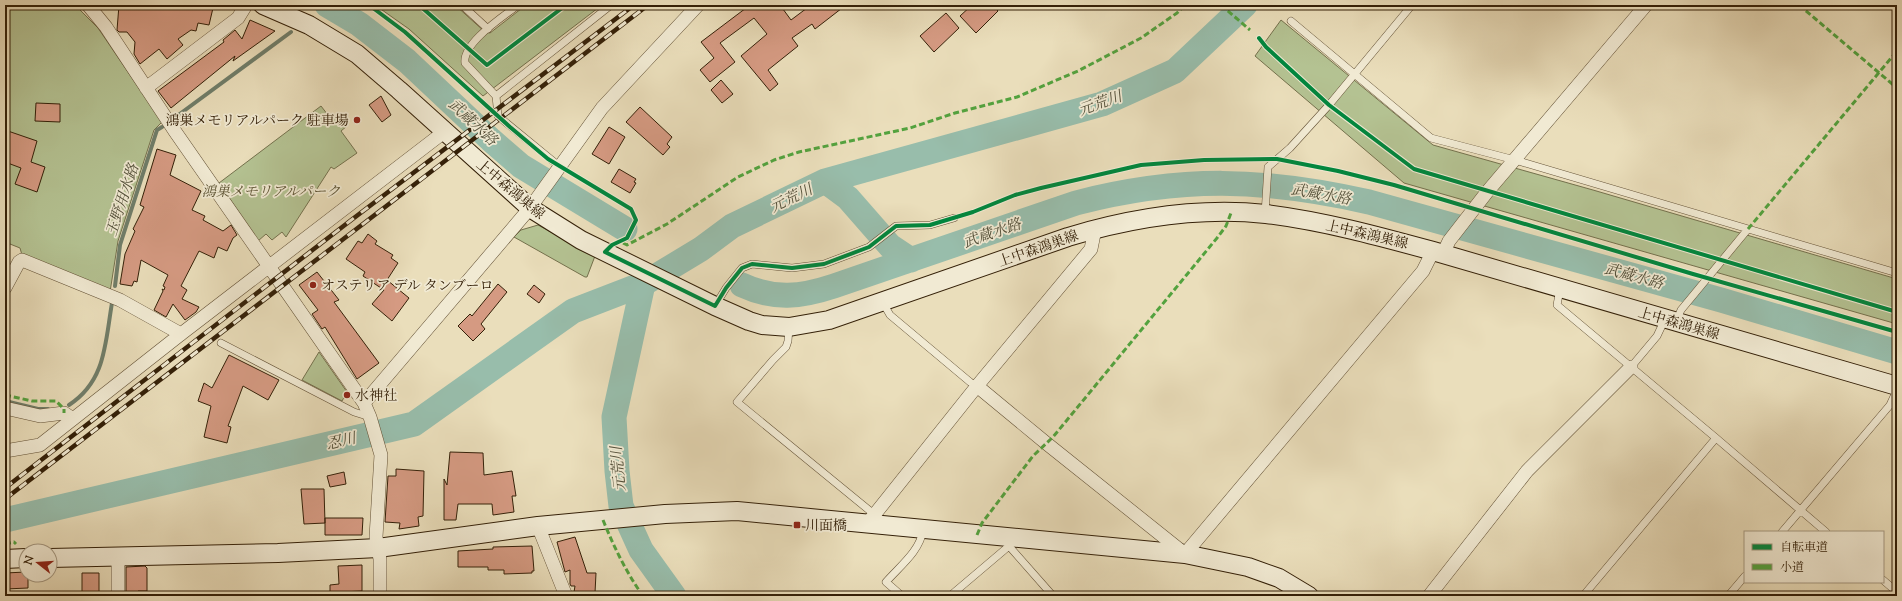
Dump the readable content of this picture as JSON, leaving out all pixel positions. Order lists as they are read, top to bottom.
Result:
{
  "streets": {
    "main road": ["上中森鴻巣線"]
  },
  "water": [
    "元荒川",
    "武蔵水路",
    "玉野用水路",
    "忍川"
  ],
  "parks": ["鴻巣メモリアルパーク"],
  "places": {
    "other": ["鴻巣メモリアルパーク 駐車場", "オステリア デル タンブーロ", "水神社"],
    "transit": ["川面橋"]
  },
  "legend": ["自転車道", "小道"],
  "north": "left"
}
